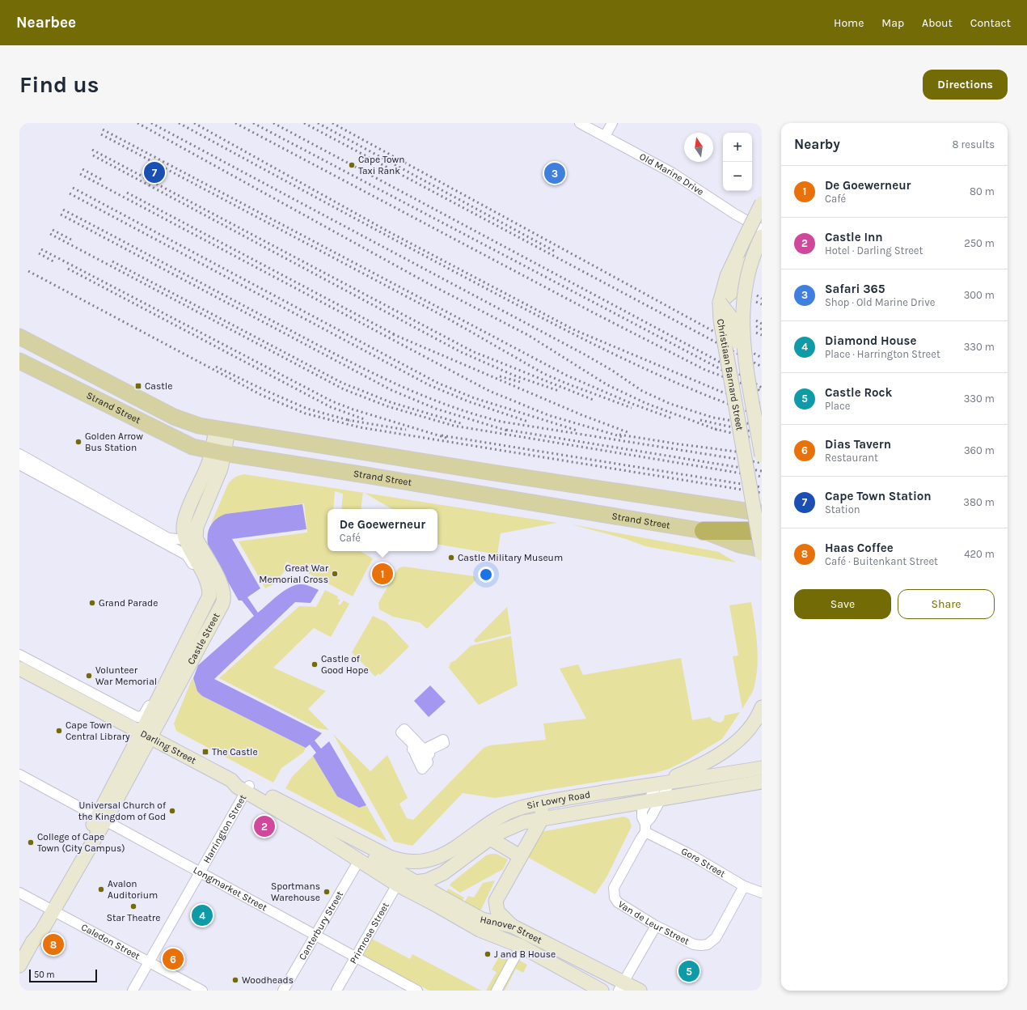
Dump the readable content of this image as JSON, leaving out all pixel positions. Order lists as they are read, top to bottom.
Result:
{
  "streets": {
    "main road": [
      "Christiaan Barnard Street",
      "Strand Street",
      "Castle Street",
      "Darling Street",
      "Sir Lowry Road",
      "Hanover Street"
    ],
    "street": [
      "Old Marine Drive",
      "Harrington Street",
      "Gore Street",
      "Longmarket Street",
      "Van de Leur Street",
      "Canterbury Street",
      "Primrose Street",
      "Caledon Street"
    ]
  },
  "crossings": [
    ["Castle Street", "Darling Street"],
    ["Castle Street", "Longmarket Street"],
    ["Castle Street", "Caledon Street"],
    ["Darling Street", "Sir Lowry Road"],
    ["Darling Street", "Harrington Street"],
    ["Darling Street", "Canterbury Street"],
    ["Darling Street", "Hanover Street"],
    ["Darling Street", "Primrose Street"],
    ["Sir Lowry Road", "Van de Leur Street"],
    ["Sir Lowry Road", "Hanover Street"],
    ["Harrington Street", "Longmarket Street"],
    ["Harrington Street", "Caledon Street"],
    ["Gore Street", "Van de Leur Street"],
    ["Longmarket Street", "Canterbury Street"],
    ["Longmarket Street", "Primrose Street"],
    ["Hanover Street", "Primrose Street"]
  ],
  "places": {
    "other": [
      "Cape Town Taxi Rank",
      "Golden Arrow Bus Station",
      "Castle Military Museum",
      "Great War Memorial Cross",
      "Grand Parade",
      "Castle of Good Hope",
      "Volunteer War Memorial",
      "Cape Town Central Library",
      "Universal Church of the Kingdom of God",
      "College of Cape Town (City Campus)",
      "Avalon Auditorium",
      "Sportmans Warehouse",
      "Star Theatre",
      "J and B House",
      "Woodheads"
    ],
    "transit": ["Castle", "The Castle"]
  },
  "scale_bar": "50 m",
  "north": "top",
  "page": {
    "header": "Nearbee",
    "nav": [
      "Home",
      "Map",
      "About",
      "Contact"
    ],
    "buttons": [
      "Directions",
      ["Save", "Share"]
    ],
    "title": "Find us",
    "heading": ["Nearby", "8 results"],
    "map_buttons": ["+", "−"],
    "pins": [
      "7",
      "3",
      "1",
      "2",
      "4",
      "8",
      "6",
      "5"
    ],
    "list": [
      {
        "mark": "1",
        "name": "De Goewerneur",
        "note": "Café",
        "value": "80 m"
      },
      {
        "mark": "2",
        "name": "Castle Inn",
        "note": "Hotel · Darling Street",
        "value": "250 m"
      },
      {
        "mark": "3",
        "name": "Safari 365",
        "note": "Shop · Old Marine Drive",
        "value": "300 m"
      },
      {
        "mark": "4",
        "name": "Diamond House",
        "note": "Place · Harrington Street",
        "value": "330 m"
      },
      {
        "mark": "5",
        "name": "Castle Rock",
        "note": "Place",
        "value": "330 m"
      },
      {
        "mark": "6",
        "name": "Dias Tavern",
        "note": "Restaurant",
        "value": "360 m"
      },
      {
        "mark": "7",
        "name": "Cape Town Station",
        "note": "Station",
        "value": "380 m"
      },
      {
        "mark": "8",
        "name": "Haas Coffee",
        "note": "Café · Buitenkant Street",
        "value": "420 m"
      }
    ],
    "popup": ["De Goewerneur", "Café"],
    "scale": "50 m"
  }
}
